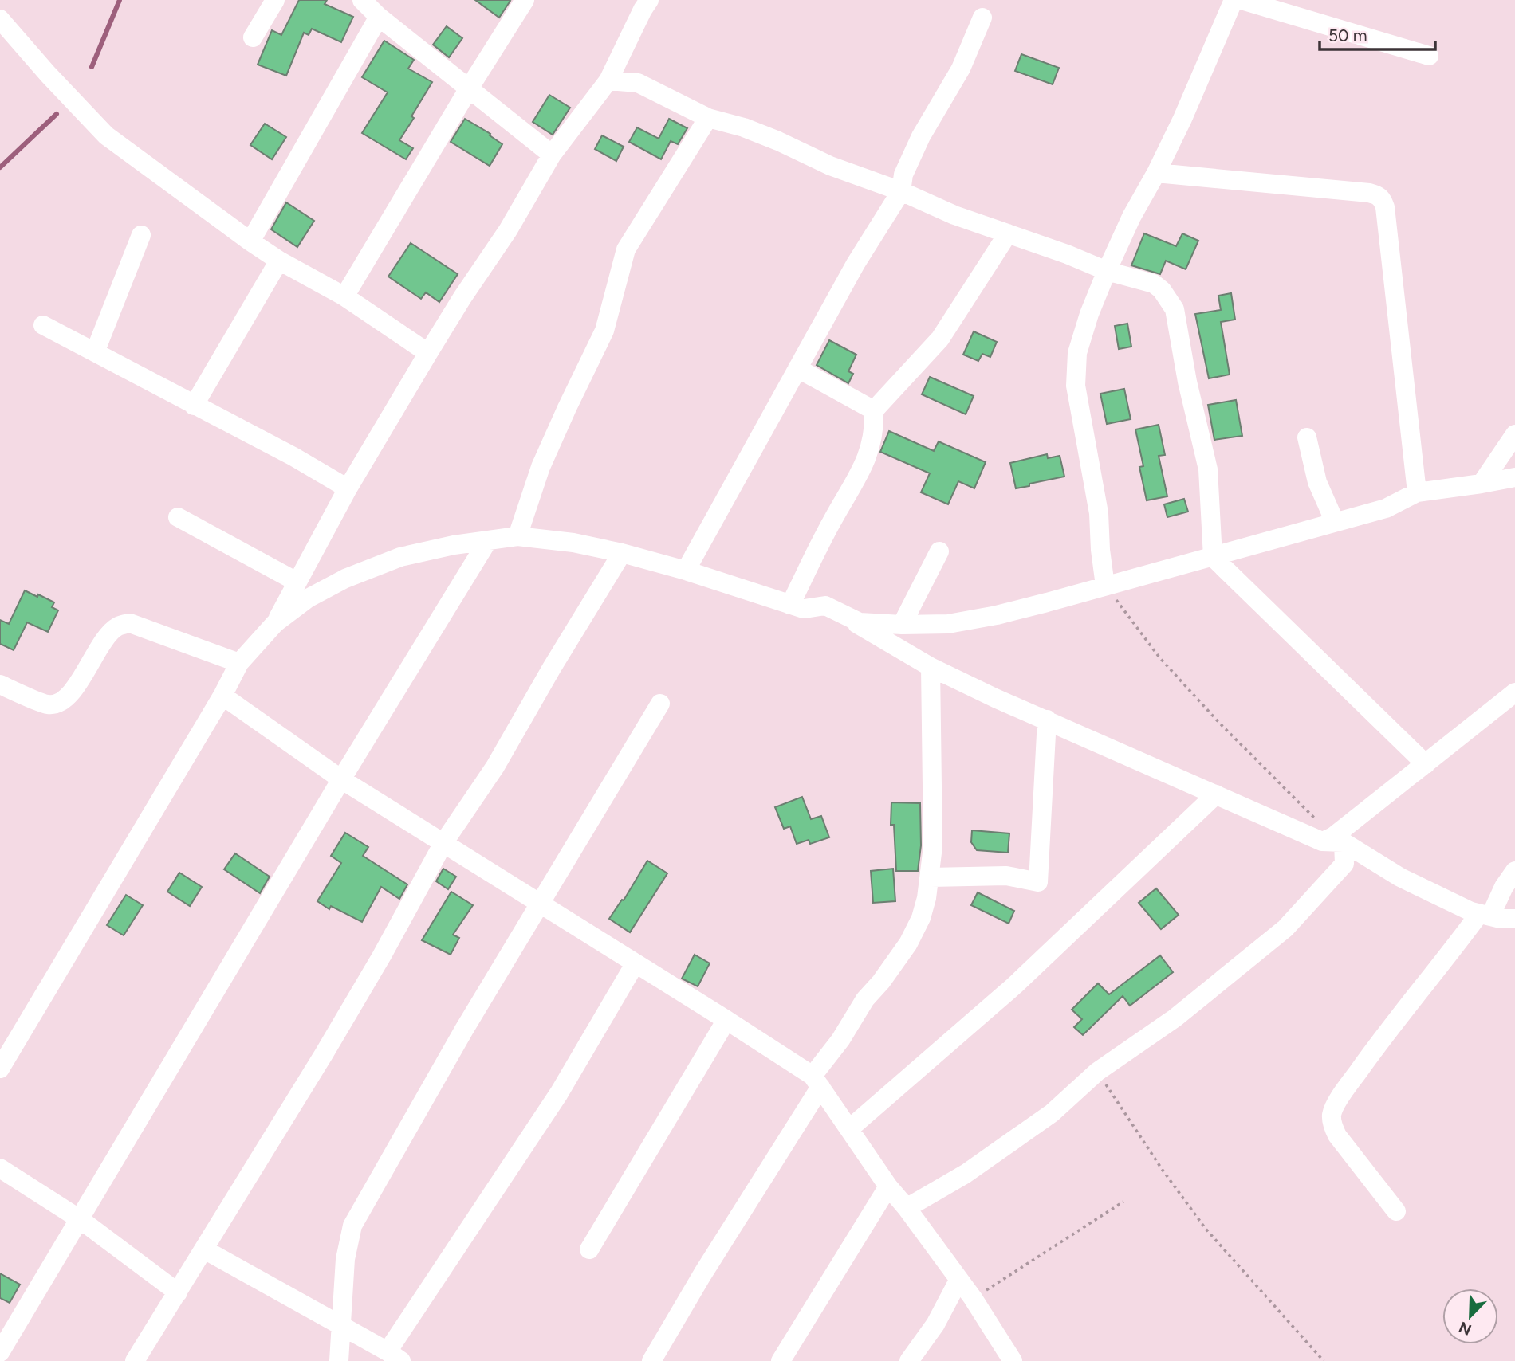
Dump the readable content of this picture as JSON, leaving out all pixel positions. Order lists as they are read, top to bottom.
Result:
{
  "scale_bar": "50 m",
  "north": "bottom left"
}
